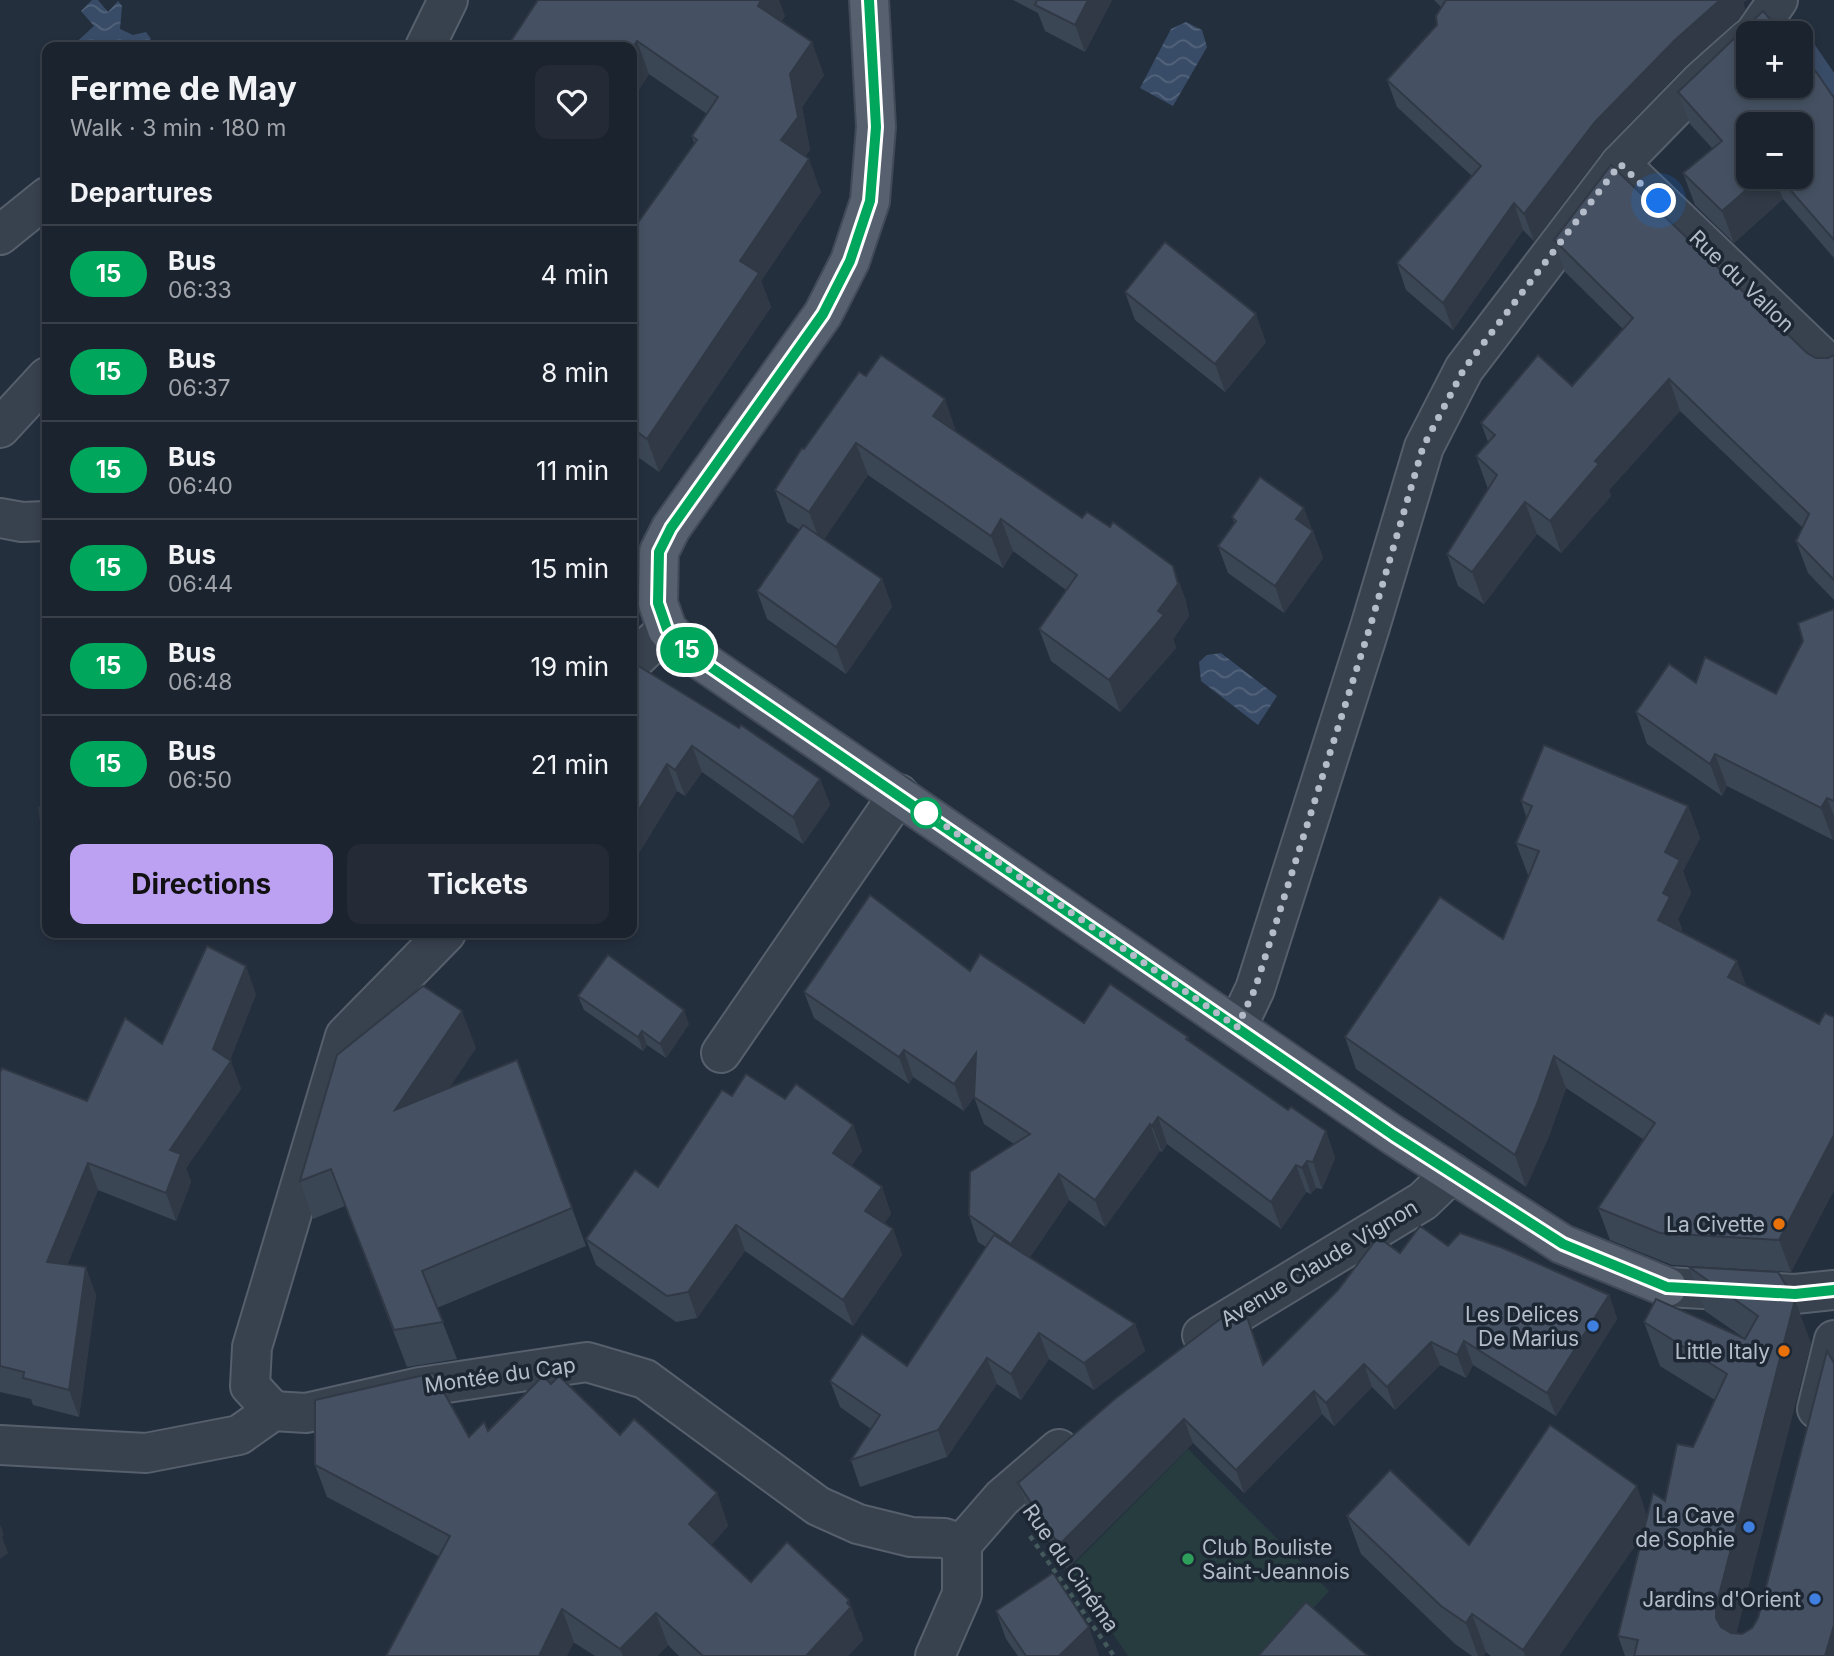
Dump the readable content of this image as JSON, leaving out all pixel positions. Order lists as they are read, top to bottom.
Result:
{
  "streets": {
    "street": ["Rue du Vallon", "Avenue Claude Vignon", "Montée du Cap"],
    "path": ["Rue du Cinéma"]
  },
  "places": [
    "La Civette",
    "Les Delices De Marius",
    "Little Italy",
    "La Cave de Sophie",
    "Club Bouliste Saint-Jeannois",
    "Jardins d'Orient"
  ],
  "lines": ["bus line 15"],
  "page": {
    "on_map": "15",
    "map_buttons": ["+", "−"],
    "heading": [
      ["Ferme de May", "Walk · 3 min · 180 m"],
      "Departures"
    ],
    "list": [
      {
        "mark": "15",
        "name": "Bus",
        "note": "06:33",
        "value": "4 min"
      },
      {
        "mark": "15",
        "name": "Bus",
        "note": "06:37",
        "value": "8 min"
      },
      {
        "mark": "15",
        "name": "Bus",
        "note": "06:40",
        "value": "11 min"
      },
      {
        "mark": "15",
        "name": "Bus",
        "note": "06:44",
        "value": "15 min"
      },
      {
        "mark": "15",
        "name": "Bus",
        "note": "06:48",
        "value": "19 min"
      },
      {
        "mark": "15",
        "name": "Bus",
        "note": "06:50",
        "value": "21 min"
      }
    ],
    "buttons": ["Directions", "Tickets"]
  }
}
